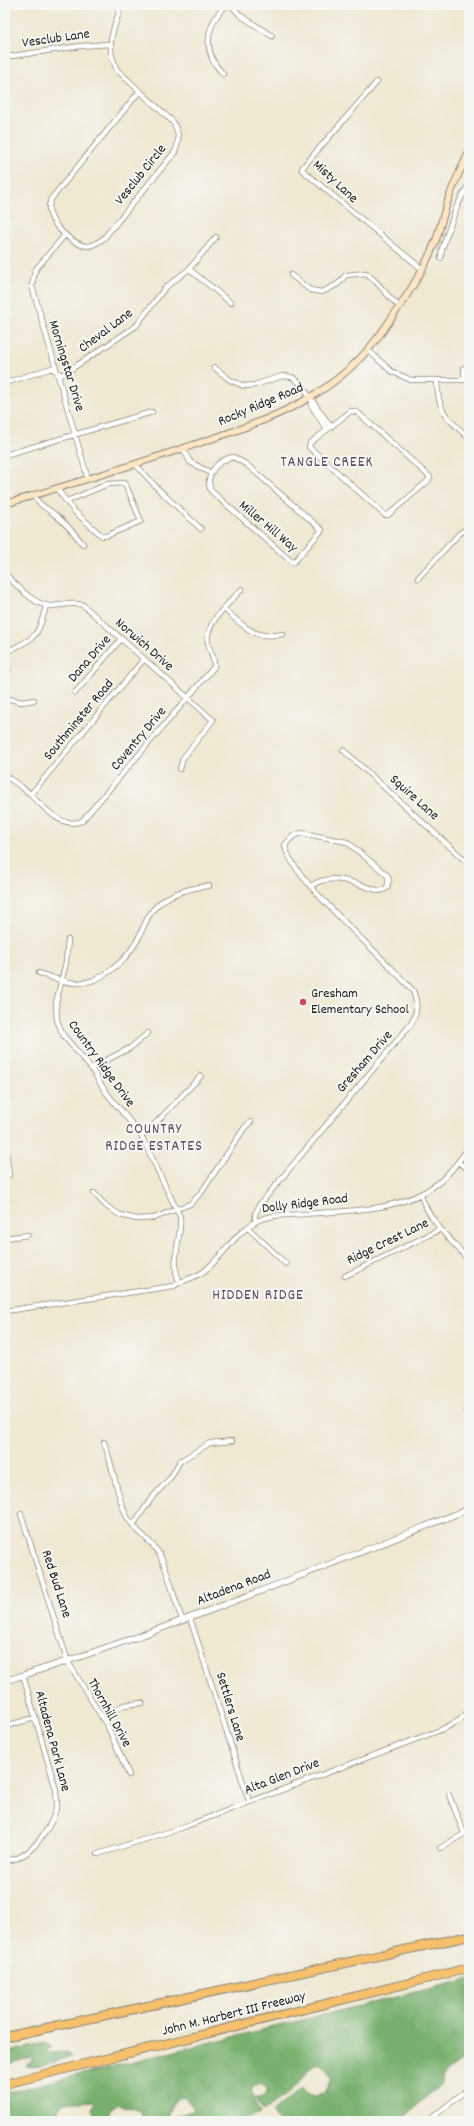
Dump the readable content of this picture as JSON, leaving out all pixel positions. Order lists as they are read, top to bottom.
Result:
{
  "streets": {
    "highway": ["John M. Harbert III Freeway"],
    "main road": ["Rocky Ridge Road"],
    "street": [
      "Vesclub Lane",
      "Vesclub Circle",
      "Misty Lane",
      "Cheval Lane",
      "Morningstar Drive",
      "Miller Hill Way",
      "Norwich Drive",
      "Dana Drive",
      "Southminster Road",
      "Coventry Drive",
      "Squire Lane",
      "Gresham Drive",
      "Country Ridge Drive",
      "Dolly Ridge Road",
      "Ridge Crest Lane",
      "Red Bud Lane",
      "Altadena Road",
      "Settlers Lane",
      "Thornhill Drive",
      "Altadena Park Lane",
      "Alta Glen Drive"
    ]
  },
  "crossings": [
    ["Vesclub Lane", "Vesclub Circle"],
    ["Vesclub Circle", "Morningstar Drive"],
    ["Misty Lane", "Rocky Ridge Road"],
    ["Cheval Lane", "Morningstar Drive"],
    ["Morningstar Drive", "Rocky Ridge Road"],
    ["Norwich Drive", "Dana Drive"],
    ["Norwich Drive", "Southminster Road"],
    ["Norwich Drive", "Coventry Drive"],
    ["Southminster Road", "Coventry Drive"],
    ["Gresham Drive", "Dolly Ridge Road"],
    ["Country Ridge Drive", "Dolly Ridge Road"],
    ["Red Bud Lane", "Altadena Road"],
    ["Red Bud Lane", "Thornhill Drive"],
    ["Altadena Road", "Settlers Lane"],
    ["Altadena Road", "Thornhill Drive"],
    ["Altadena Road", "Altadena Park Lane"],
    ["Settlers Lane", "Alta Glen Drive"]
  ],
  "districts": ["TANGLE CREEK", "COUNTRY RIDGE ESTATES", "HIDDEN RIDGE"],
  "places": ["Gresham Elementary School"]
}
